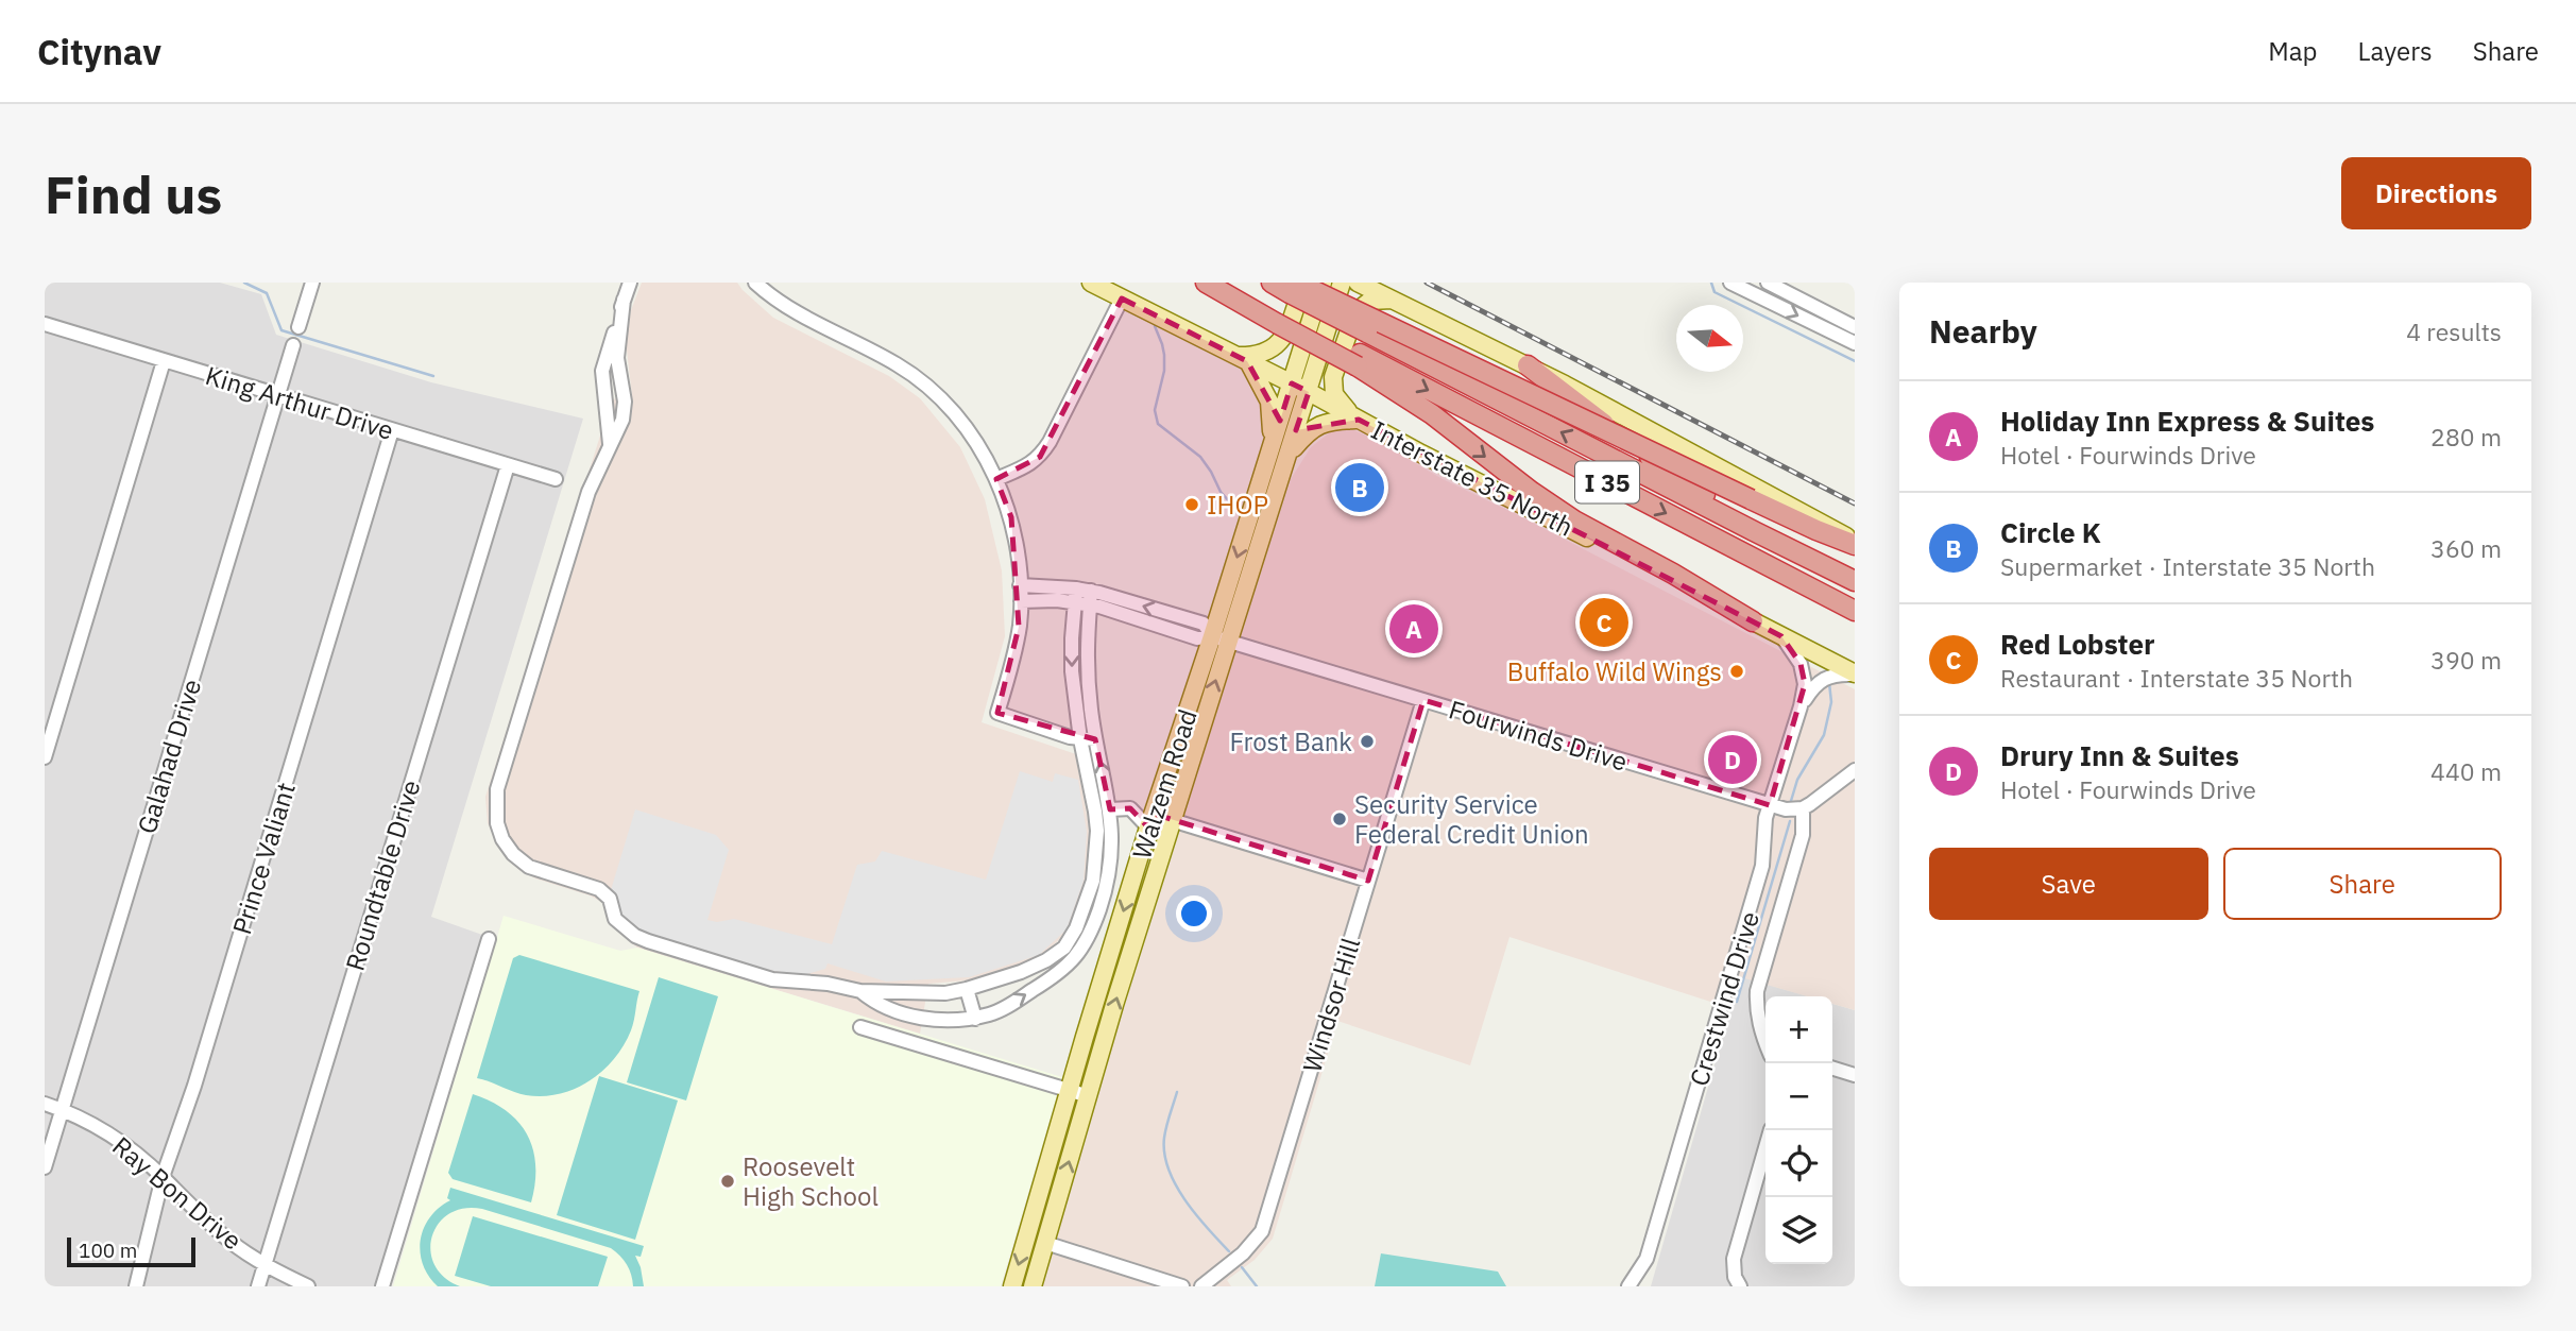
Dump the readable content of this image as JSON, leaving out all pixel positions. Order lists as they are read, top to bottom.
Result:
{
  "streets": {
    "highway": ["I 35"],
    "main road": ["Interstate 35 North", "Walzem Road"],
    "street": [
      "King Arthur Drive",
      "Fourwinds Drive",
      "Galahad Drive",
      "Prince Valiant",
      "Roundtable Drive",
      "Crestwind Drive",
      "Windsor Hill",
      "Ray Bon Drive"
    ]
  },
  "crossings": [
    ["King Arthur Drive", "Galahad Drive"],
    ["King Arthur Drive", "Prince Valiant"],
    ["King Arthur Drive", "Roundtable Drive"],
    ["Interstate 35 North", "Walzem Road"],
    ["Interstate 35 North", "Crestwind Drive"],
    ["Fourwinds Drive", "Walzem Road"],
    ["Fourwinds Drive", "Crestwind Drive"],
    ["Fourwinds Drive", "Windsor Hill"],
    ["Galahad Drive", "Ray Bon Drive"],
    ["Prince Valiant", "Ray Bon Drive"],
    ["Roundtable Drive", "Ray Bon Drive"]
  ],
  "places": [
    "IHOP",
    "Buffalo Wild Wings",
    "Frost Bank",
    "Security Service Federal Credit Union",
    "Roosevelt High School"
  ],
  "scale_bar": "100 m",
  "north": "right",
  "page": {
    "header": "Citynav",
    "nav": ["Map", "Layers", "Share"],
    "buttons": [
      "Directions",
      ["Save", "Share"]
    ],
    "title": "Find us",
    "heading": ["Nearby", "4 results"],
    "list": [
      {
        "mark": "A",
        "name": "Holiday Inn Express & Suites",
        "note": "Hotel · Fourwinds Drive",
        "value": "280 m"
      },
      {
        "mark": "B",
        "name": "Circle K",
        "note": "Supermarket · Interstate 35 North",
        "value": "360 m"
      },
      {
        "mark": "C",
        "name": "Red Lobster",
        "note": "Restaurant · Interstate 35 North",
        "value": "390 m"
      },
      {
        "mark": "D",
        "name": "Drury Inn & Suites",
        "note": "Hotel · Fourwinds Drive",
        "value": "440 m"
      }
    ],
    "pins": [
      "B",
      "C",
      "A",
      "D"
    ],
    "map_buttons": ["+", "−"],
    "scale": "100 m"
  }
}
